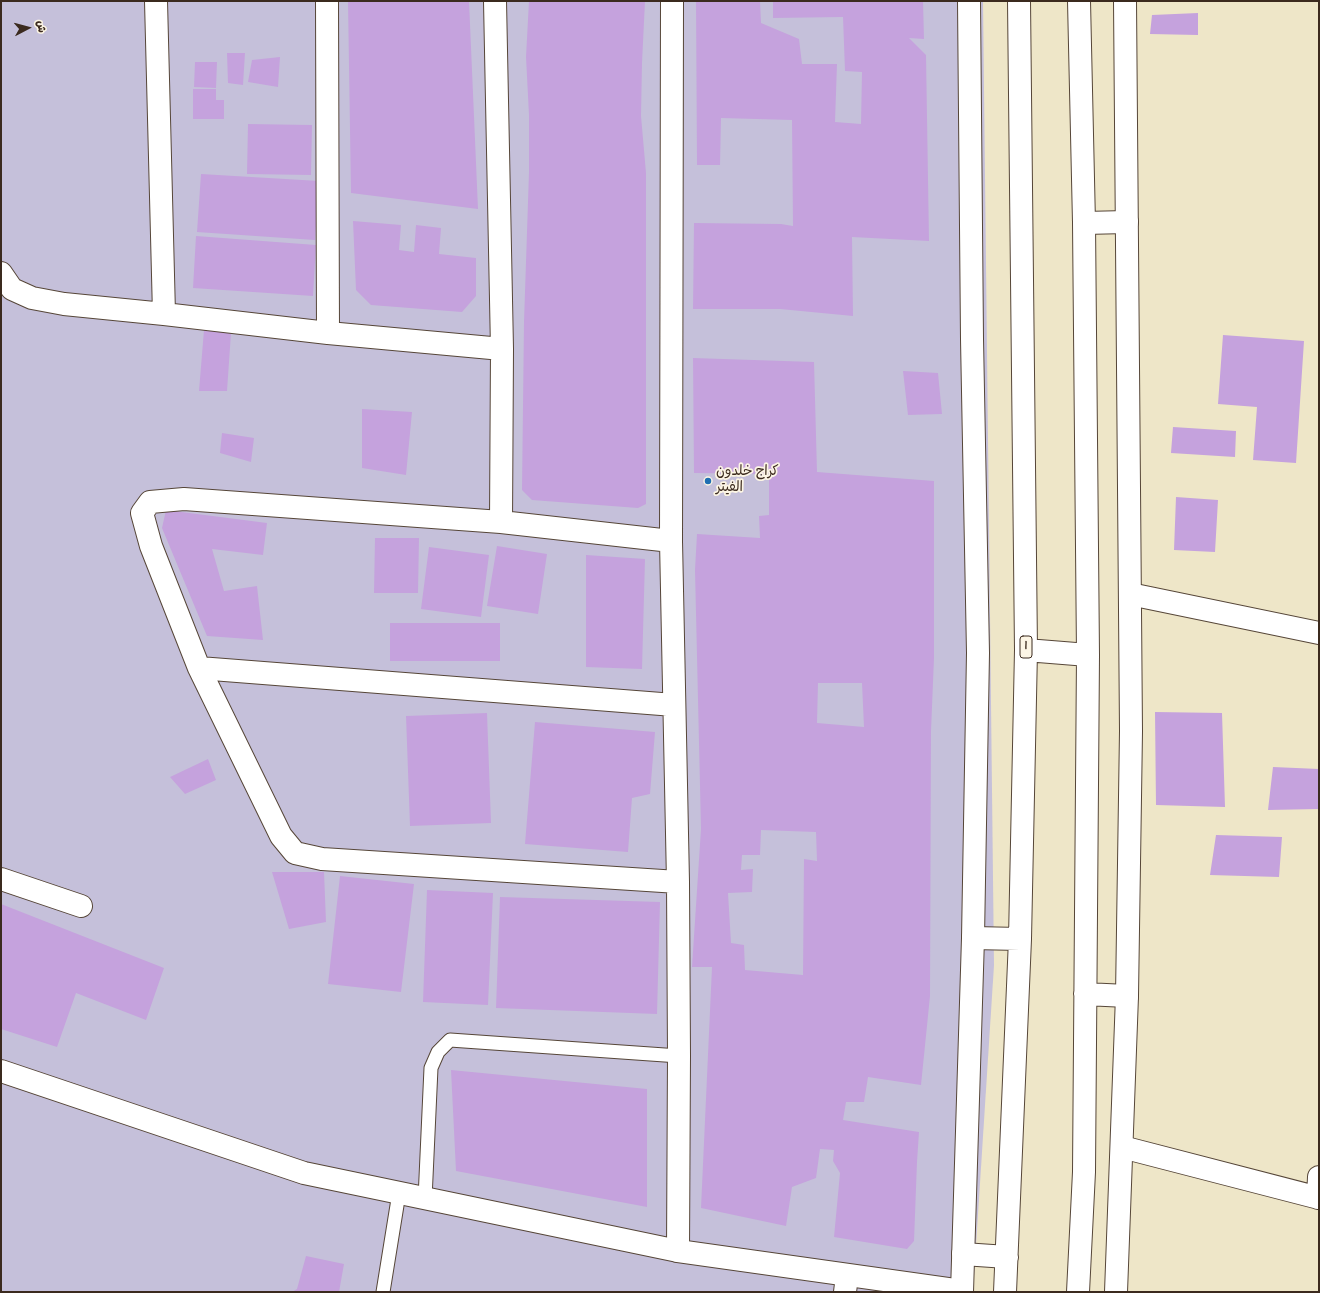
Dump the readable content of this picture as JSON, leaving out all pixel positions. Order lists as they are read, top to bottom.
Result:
{
  "streets": {
    "main road": ["1"]
  },
  "places": ["كراج خلدون الفيتر"],
  "north": "right"
}
